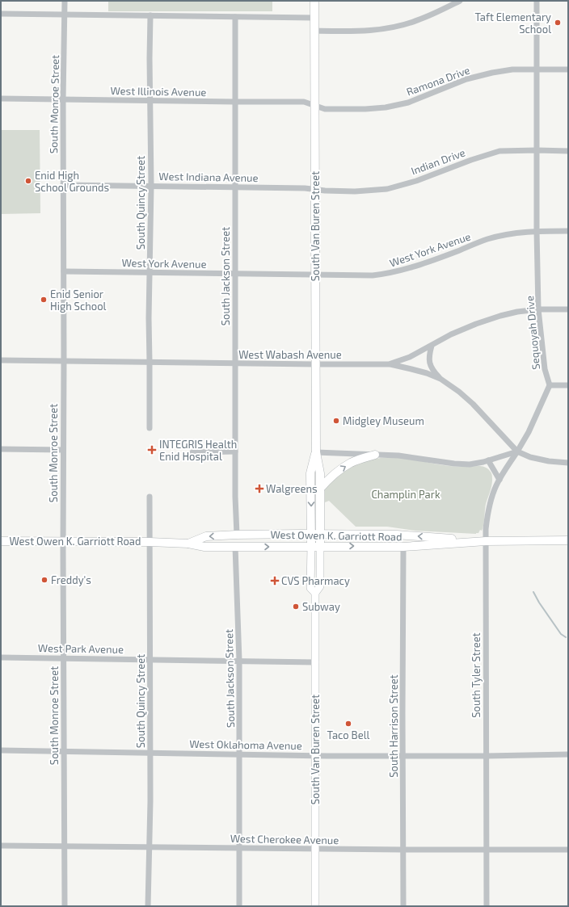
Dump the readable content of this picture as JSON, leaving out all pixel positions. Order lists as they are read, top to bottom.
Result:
{
  "streets": {
    "highway": ["South Van Buren Street", "West Owen K. Garriott Road"],
    "street": [
      "Ramona Drive",
      "West Illinois Avenue",
      "South Monroe Street",
      "Indian Drive",
      "West Indiana Avenue",
      "South Quincy Street",
      "West York Avenue",
      "South Jackson Street",
      "Sequoyah Drive",
      "West Wabash Avenue",
      "West Park Avenue",
      "South Tyler Street",
      "South Harrison Street",
      "West Oklahoma Avenue",
      "West Cherokee Avenue"
    ]
  },
  "crossings": [
    ["Ramona Drive", "West Illinois Avenue"],
    ["Ramona Drive", "South Van Buren Street"],
    ["Ramona Drive", "Sequoyah Drive"],
    ["West Illinois Avenue", "South Monroe Street"],
    ["West Illinois Avenue", "South Quincy Street"],
    ["West Illinois Avenue", "South Van Buren Street"],
    ["West Illinois Avenue", "South Jackson Street"],
    ["South Monroe Street", "West Indiana Avenue"],
    ["South Monroe Street", "West York Avenue"],
    ["South Monroe Street", "West Wabash Avenue"],
    ["South Monroe Street", "West Owen K. Garriott Road"],
    ["South Monroe Street", "West Park Avenue"],
    ["South Monroe Street", "West Oklahoma Avenue"],
    ["South Monroe Street", "West Cherokee Avenue"],
    ["Indian Drive", "West Indiana Avenue"],
    ["Indian Drive", "South Van Buren Street"],
    ["Indian Drive", "Sequoyah Drive"],
    ["West Indiana Avenue", "South Quincy Street"],
    ["West Indiana Avenue", "South Van Buren Street"],
    ["West Indiana Avenue", "South Jackson Street"],
    ["South Quincy Street", "West York Avenue"],
    ["South Quincy Street", "West Wabash Avenue"],
    ["South Quincy Street", "West Owen K. Garriott Road"],
    ["South Quincy Street", "West Park Avenue"],
    ["South Quincy Street", "West Oklahoma Avenue"],
    ["South Quincy Street", "West Cherokee Avenue"],
    ["South Van Buren Street", "West York Avenue"],
    ["South Van Buren Street", "West Wabash Avenue"],
    ["South Van Buren Street", "West Owen K. Garriott Road"],
    ["South Van Buren Street", "West Park Avenue"],
    ["South Van Buren Street", "West Oklahoma Avenue"],
    ["South Van Buren Street", "West Cherokee Avenue"],
    ["West York Avenue", "South Jackson Street"],
    ["West York Avenue", "Sequoyah Drive"],
    ["South Jackson Street", "West Wabash Avenue"],
    ["South Jackson Street", "West Owen K. Garriott Road"],
    ["South Jackson Street", "West Park Avenue"],
    ["South Jackson Street", "West Oklahoma Avenue"],
    ["South Jackson Street", "West Cherokee Avenue"],
    ["Sequoyah Drive", "West Wabash Avenue"],
    ["West Owen K. Garriott Road", "South Tyler Street"],
    ["West Owen K. Garriott Road", "South Harrison Street"],
    ["South Tyler Street", "West Oklahoma Avenue"],
    ["South Tyler Street", "West Cherokee Avenue"],
    ["South Harrison Street", "West Oklahoma Avenue"],
    ["South Harrison Street", "West Cherokee Avenue"]
  ],
  "parks": ["Champlin Park"],
  "places": {
    "other": [
      "Taft Elementary School",
      "Enid High School Grounds",
      "Enid Senior High School",
      "Midgley Museum",
      "Freddy's",
      "Subway",
      "Taco Bell"
    ],
    "health": ["INTEGRIS Health Enid Hospital", "Walgreens", "CVS Pharmacy"]
  }
}
